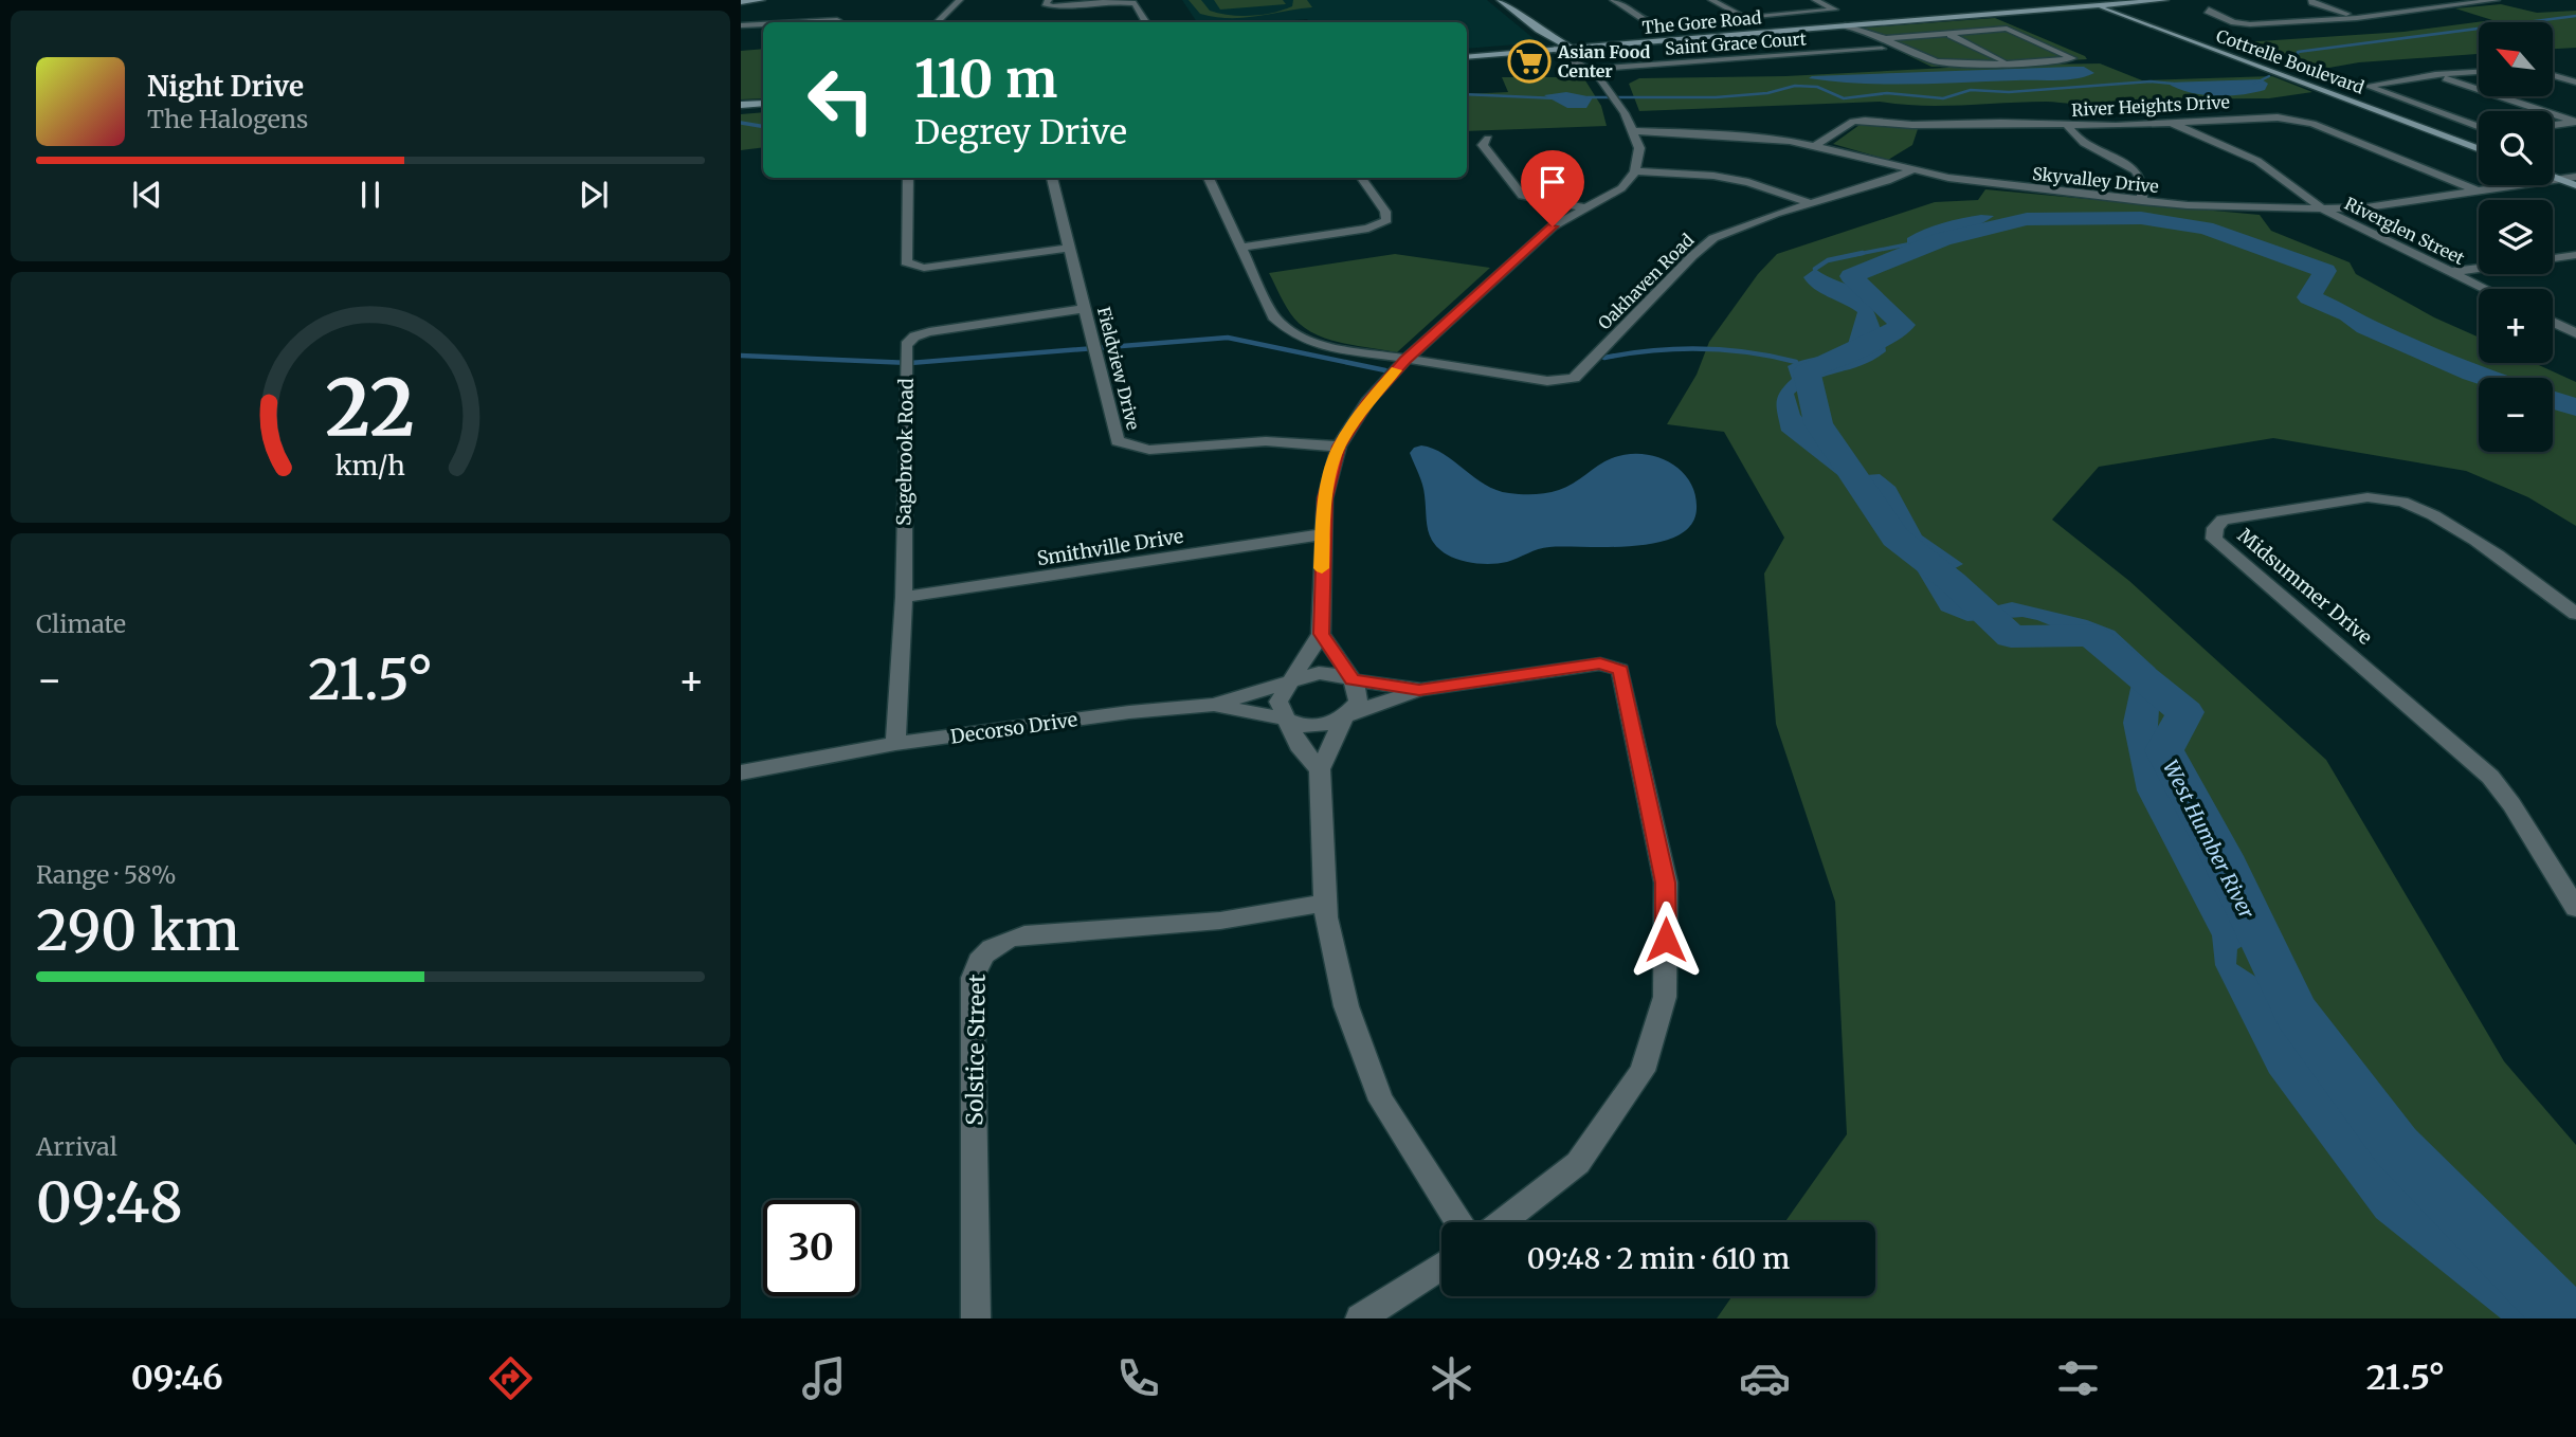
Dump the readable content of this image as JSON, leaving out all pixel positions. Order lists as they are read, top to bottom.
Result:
{
  "streets": {
    "main road": ["The Gore Road", "Cottrelle Boulevard"],
    "street": [
      "Saint Grace Court",
      "River Heights Drive",
      "Skyvalley Drive",
      "Riverglen Street",
      "Oakhaven Road",
      "Fieldview Drive",
      "Sagebrook Road",
      "Smithville Drive",
      "Midsummer Drive",
      "Decorso Drive",
      "Solstice Street"
    ]
  },
  "crossings": [
    ["The Gore Road", "Cottrelle Boulevard"],
    ["River Heights Drive", "Skyvalley Drive"],
    ["Skyvalley Drive", "Riverglen Street"],
    ["Skyvalley Drive", "Oakhaven Road"],
    ["Fieldview Drive", "Sagebrook Road"],
    ["Sagebrook Road", "Smithville Drive"],
    ["Sagebrook Road", "Decorso Drive"]
  ],
  "water": ["West Humber River"],
  "places": {
    "supermarket": ["Asian Food Center"]
  },
  "north": "top left",
  "page": {
    "map_buttons": ["+", "−"],
    "turn": ["110 m", "Degrey Drive"],
    "song": ["Night Drive", "The Halogens"],
    "tile": [
      "Climate",
      ["Range · 58%", "290 km"],
      ["Arrival", "09:48"]
    ],
    "heat": ["−", "21.5°", "+"],
    "limit": "30",
    "trip": "09:48 · 2 min · 610 m",
    "tabs": ["09:46", "21.5°"],
    "gauge": ["22", "km/h"]
  }
}
